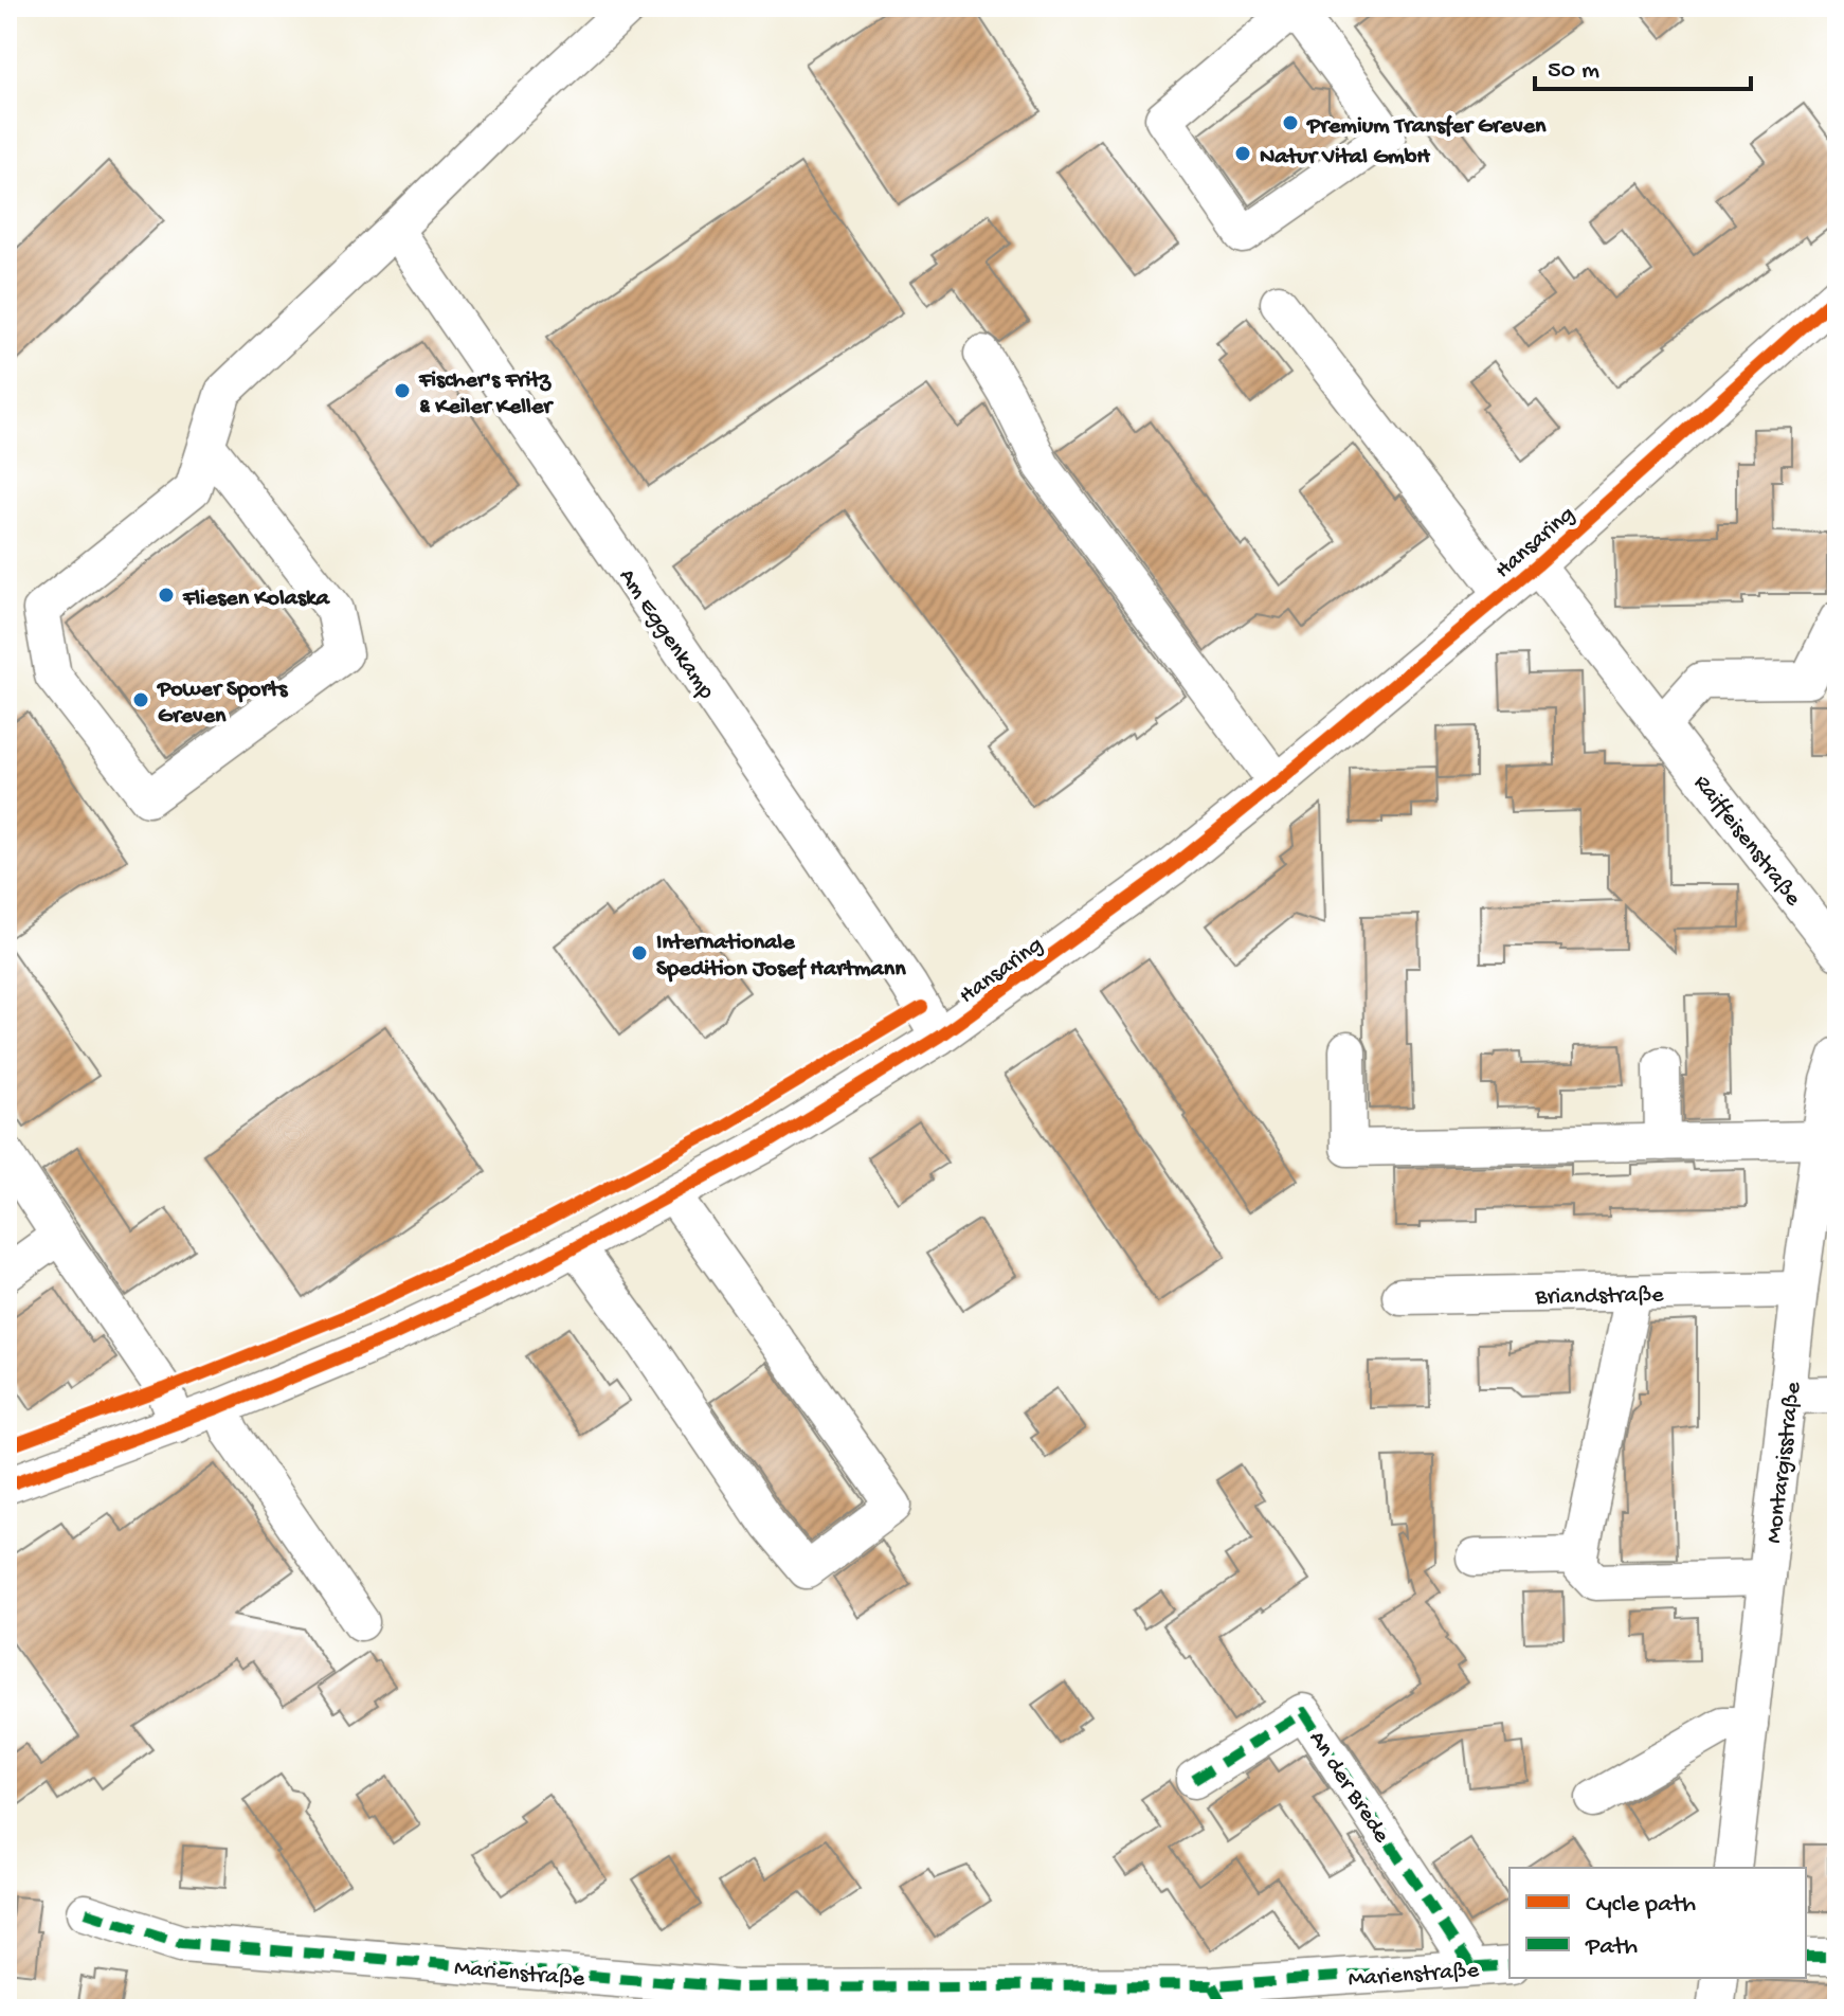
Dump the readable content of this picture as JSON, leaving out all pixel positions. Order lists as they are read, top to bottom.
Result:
{
  "streets": {
    "street": [
      "Hansaring",
      "Am Eggenkamp",
      "Raiffeisenstraße",
      "Briandstraße",
      "Montargisstraße",
      "An der Brede",
      "Marienstraße"
    ]
  },
  "crossings": [
    ["Hansaring", "Am Eggenkamp"],
    ["Hansaring", "Raiffeisenstraße"],
    ["Briandstraße", "Montargisstraße"],
    ["An der Brede", "Marienstraße"]
  ],
  "places": [
    "Premium Transfer Greven",
    "Natur Vital GmbH",
    "Fischer's Fritz & Keiler Keller",
    "Fliesen Kolaska",
    "Power Sports Greven",
    "Internationale Spedition Josef Hartmann"
  ],
  "legend": ["Cycle path", "Path"],
  "scale_bar": "50 m"
}
